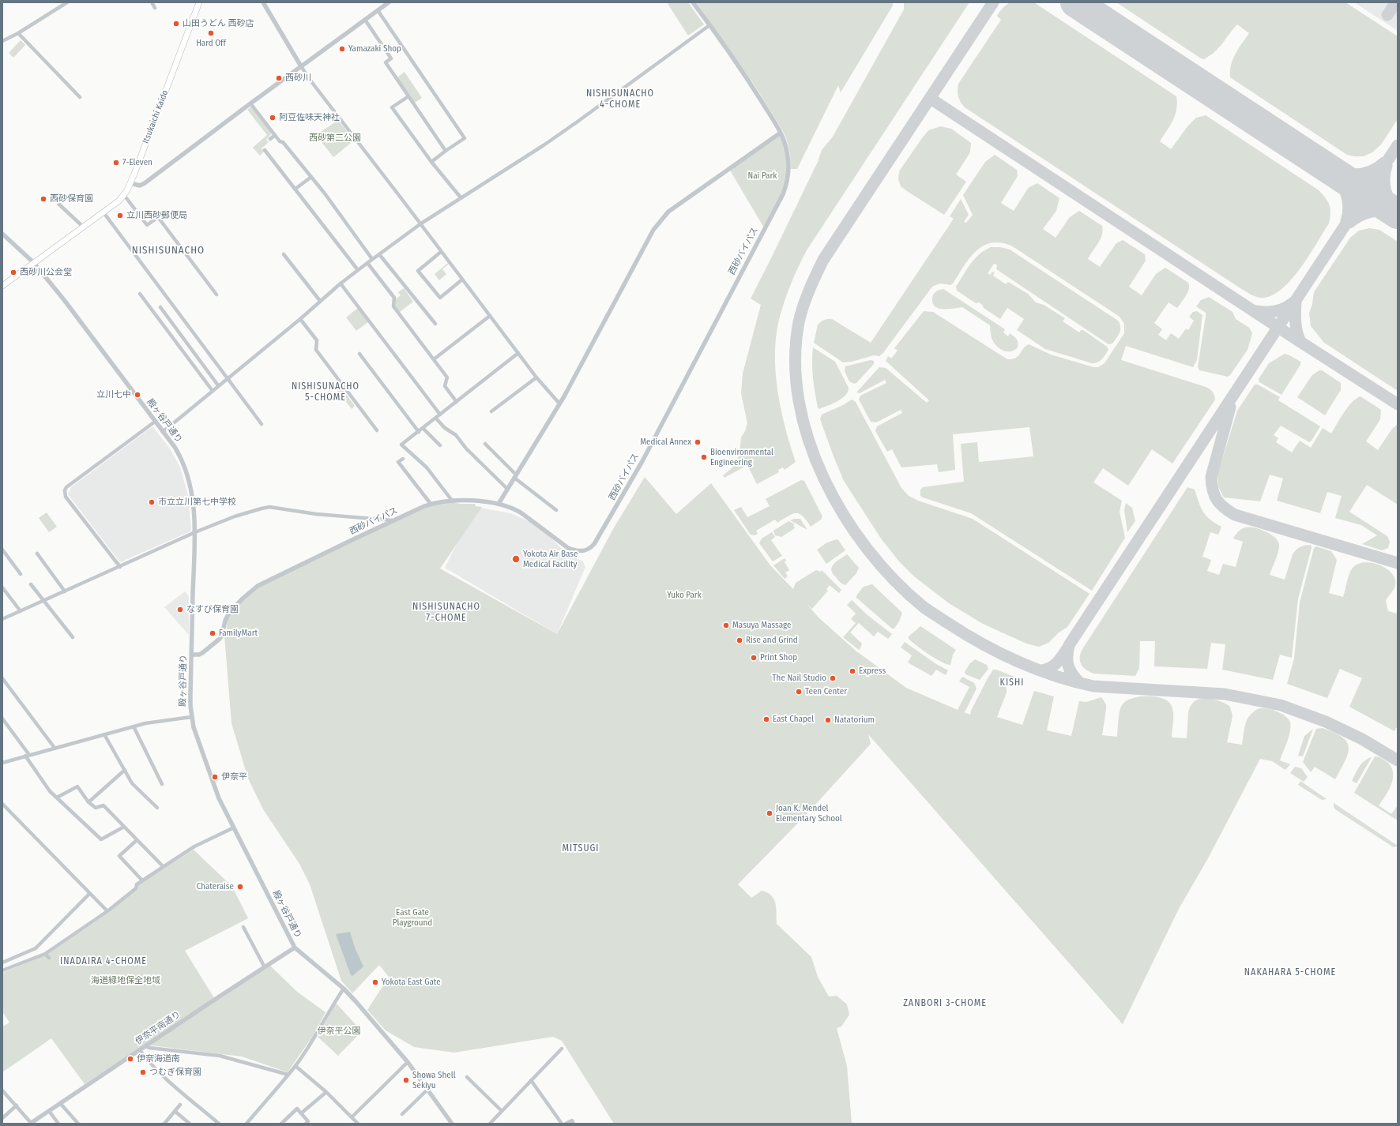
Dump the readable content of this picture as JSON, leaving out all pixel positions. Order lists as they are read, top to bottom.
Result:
{
  "streets": {
    "main road": ["Itsukaichi Kaido"],
    "street": ["西砂バイパス", "殿ヶ谷戸通り", "伊奈平南通り"]
  },
  "crossings": [
    ["Itsukaichi Kaido", "殿ヶ谷戸通り"],
    ["西砂バイパス", "殿ヶ谷戸通り"],
    ["殿ヶ谷戸通り", "伊奈平南通り"]
  ],
  "districts": [
    "NISHISUNACHO 4-CHOME",
    "NISHISUNACHO",
    "NISHISUNACHO 5-CHOME",
    "NISHISUNACHO 7-CHOME",
    "KISHI",
    "MITSUGI",
    "INADAIRA 4-CHOME",
    "NAKAHARA 5-CHOME",
    "ZANBORI 3-CHOME"
  ],
  "parks": [
    "西砂第二公園",
    "Nai Park",
    "Yuko Park",
    "East Gate Playground",
    "海道緑地保全地域",
    "伊奈平公園"
  ],
  "places": [
    "山田うどん 西砂店",
    "Hard Off",
    "Yamazaki Shop",
    "西砂川",
    "阿豆佐味天神社",
    "7-Eleven",
    "西砂保育園",
    "立川西砂郵便局",
    "西砂川公会堂",
    "立川七中",
    "Medical Annex",
    "Bioenvironmental Engineering",
    "市立立川第七中学校",
    "Yokota Air Base Medical Facility",
    "なすび保育園",
    "Masuya Massage",
    "FamilyMart",
    "Rise and Grind",
    "Print Shop",
    "Express",
    "The Nail Studio",
    "Teen Center",
    "East Chapel",
    "Natatorium",
    "伊奈平",
    "Joan K. Mendel Elementary School",
    "Chateraise",
    "Yokota East Gate",
    "伊奈海道南",
    "つむぎ保育園",
    "Showa Shell Sekiyu"
  ]
}
